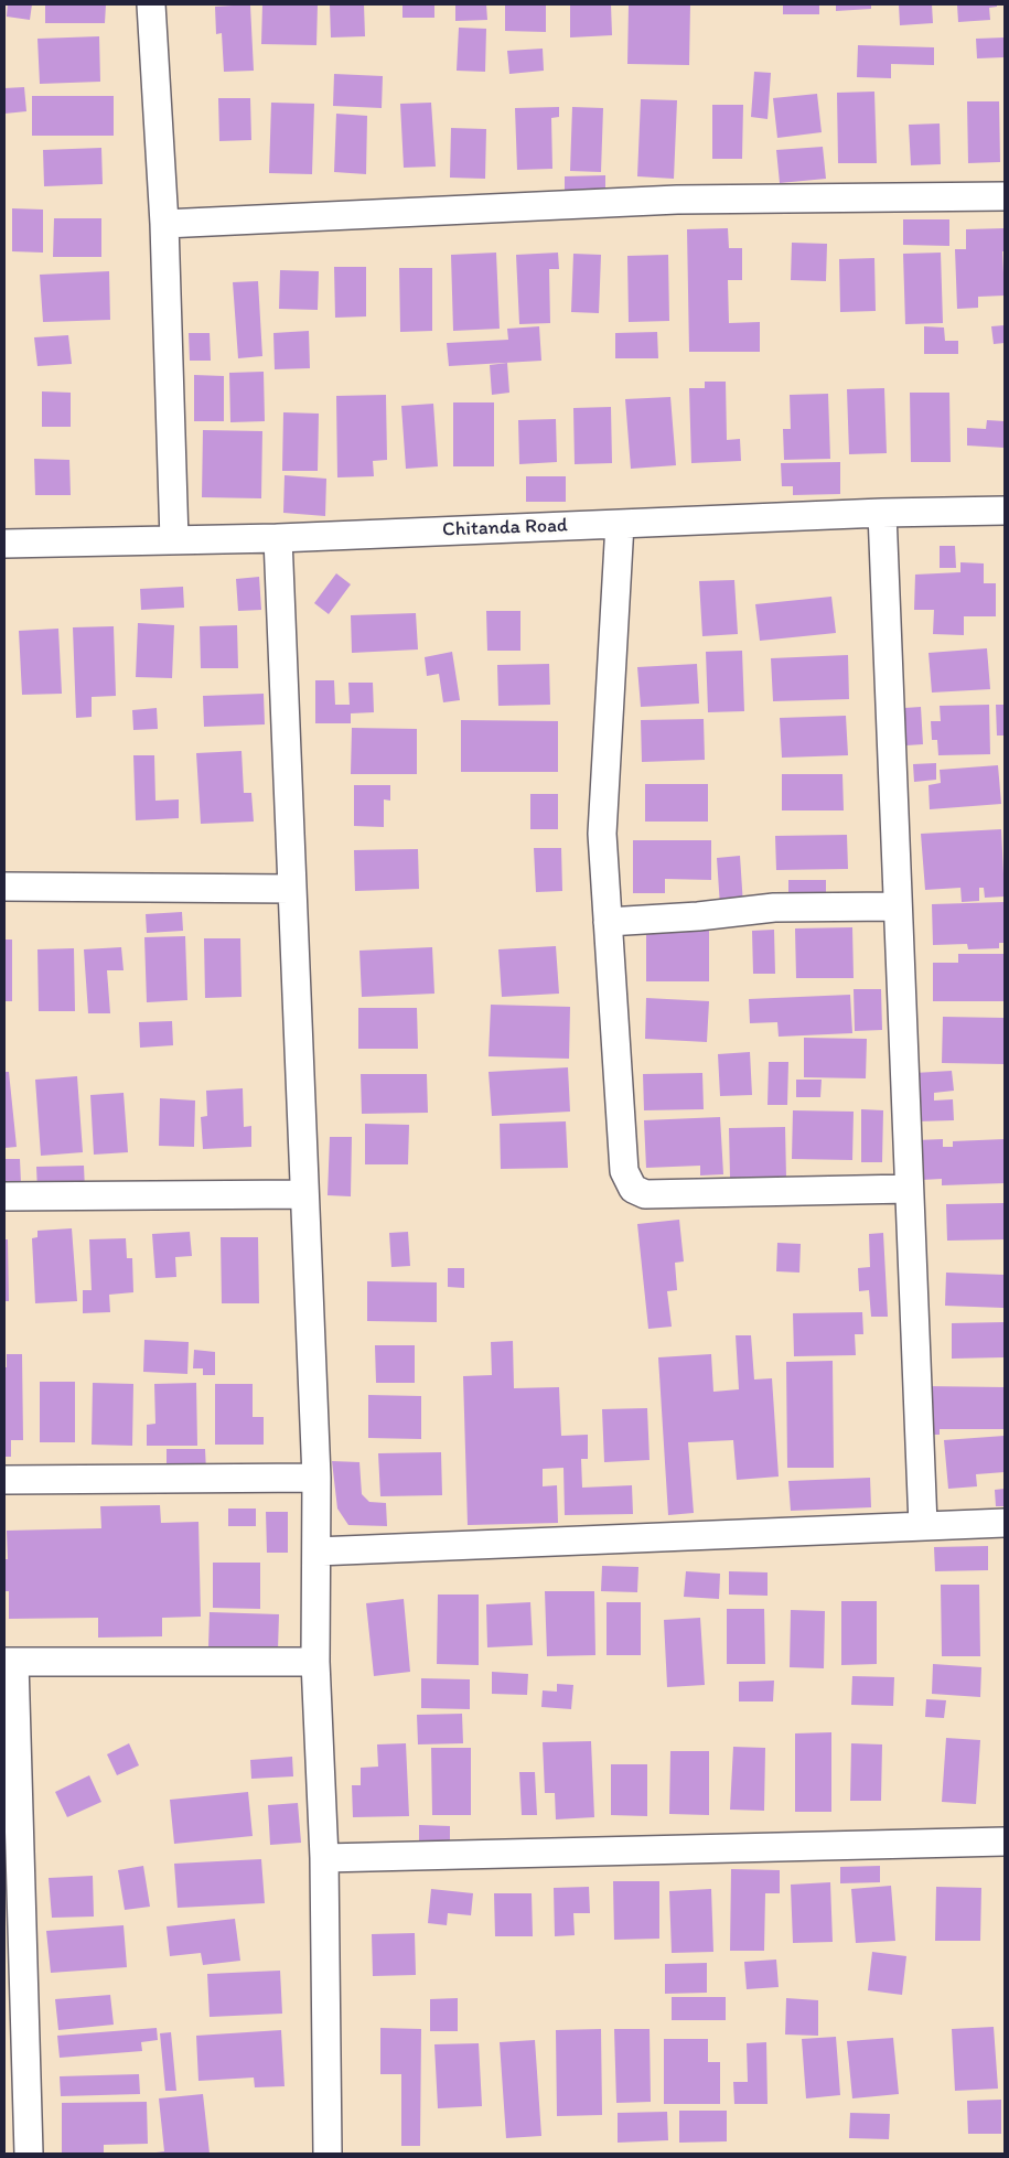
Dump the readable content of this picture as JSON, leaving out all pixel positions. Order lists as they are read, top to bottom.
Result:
{
  "streets": {
    "street": ["Chitanda Road"]
  }
}
